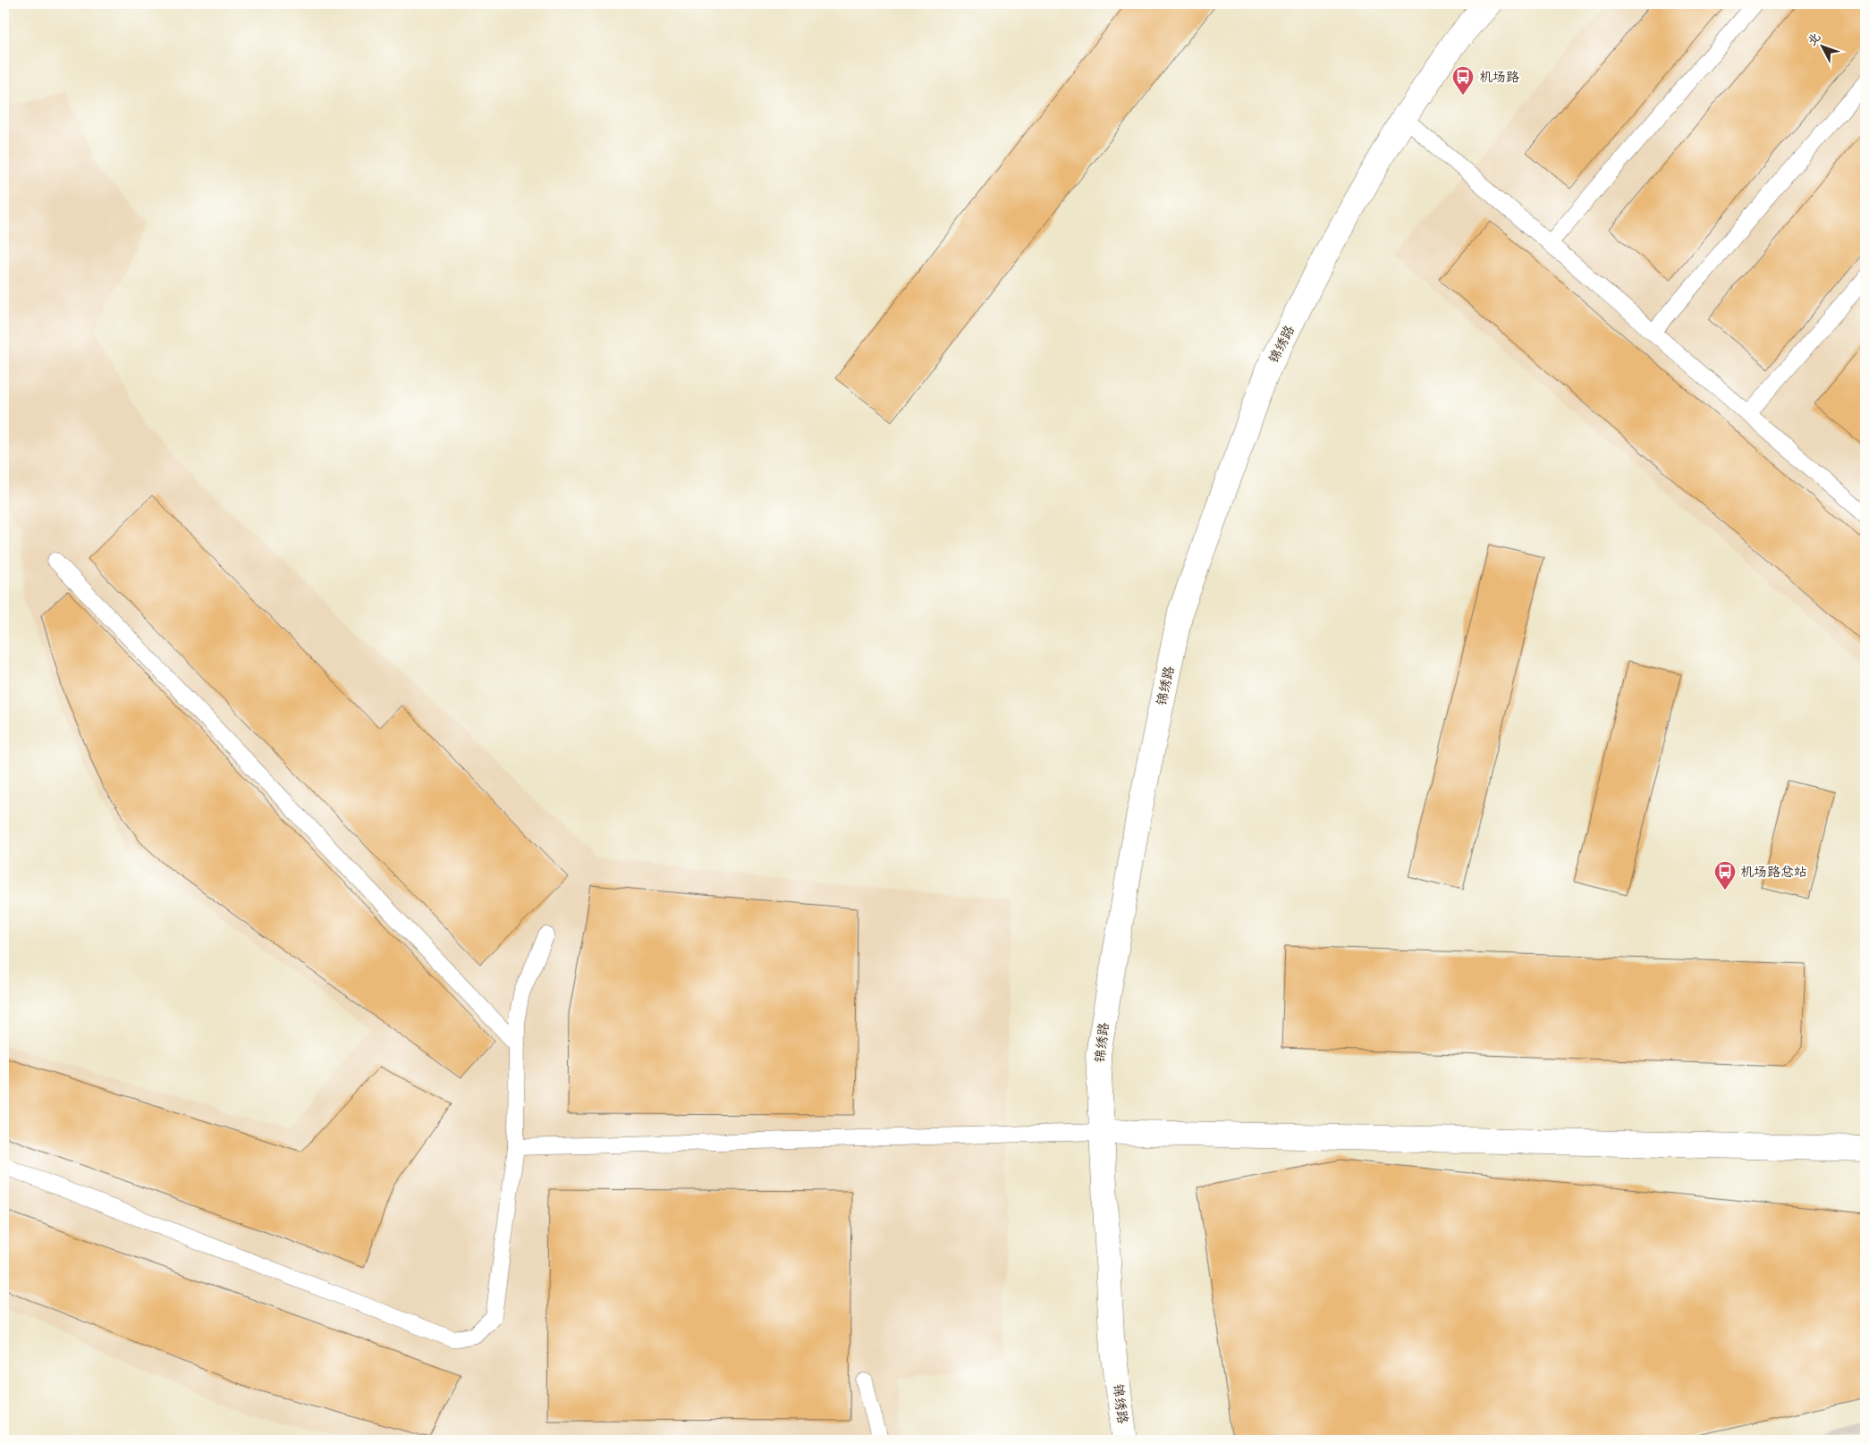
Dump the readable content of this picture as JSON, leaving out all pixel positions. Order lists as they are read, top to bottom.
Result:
{
  "streets": {
    "street": ["锦绣路"]
  },
  "places": {
    "bus stop": ["机场路", "机场路总站"]
  },
  "north": "top left"
}
